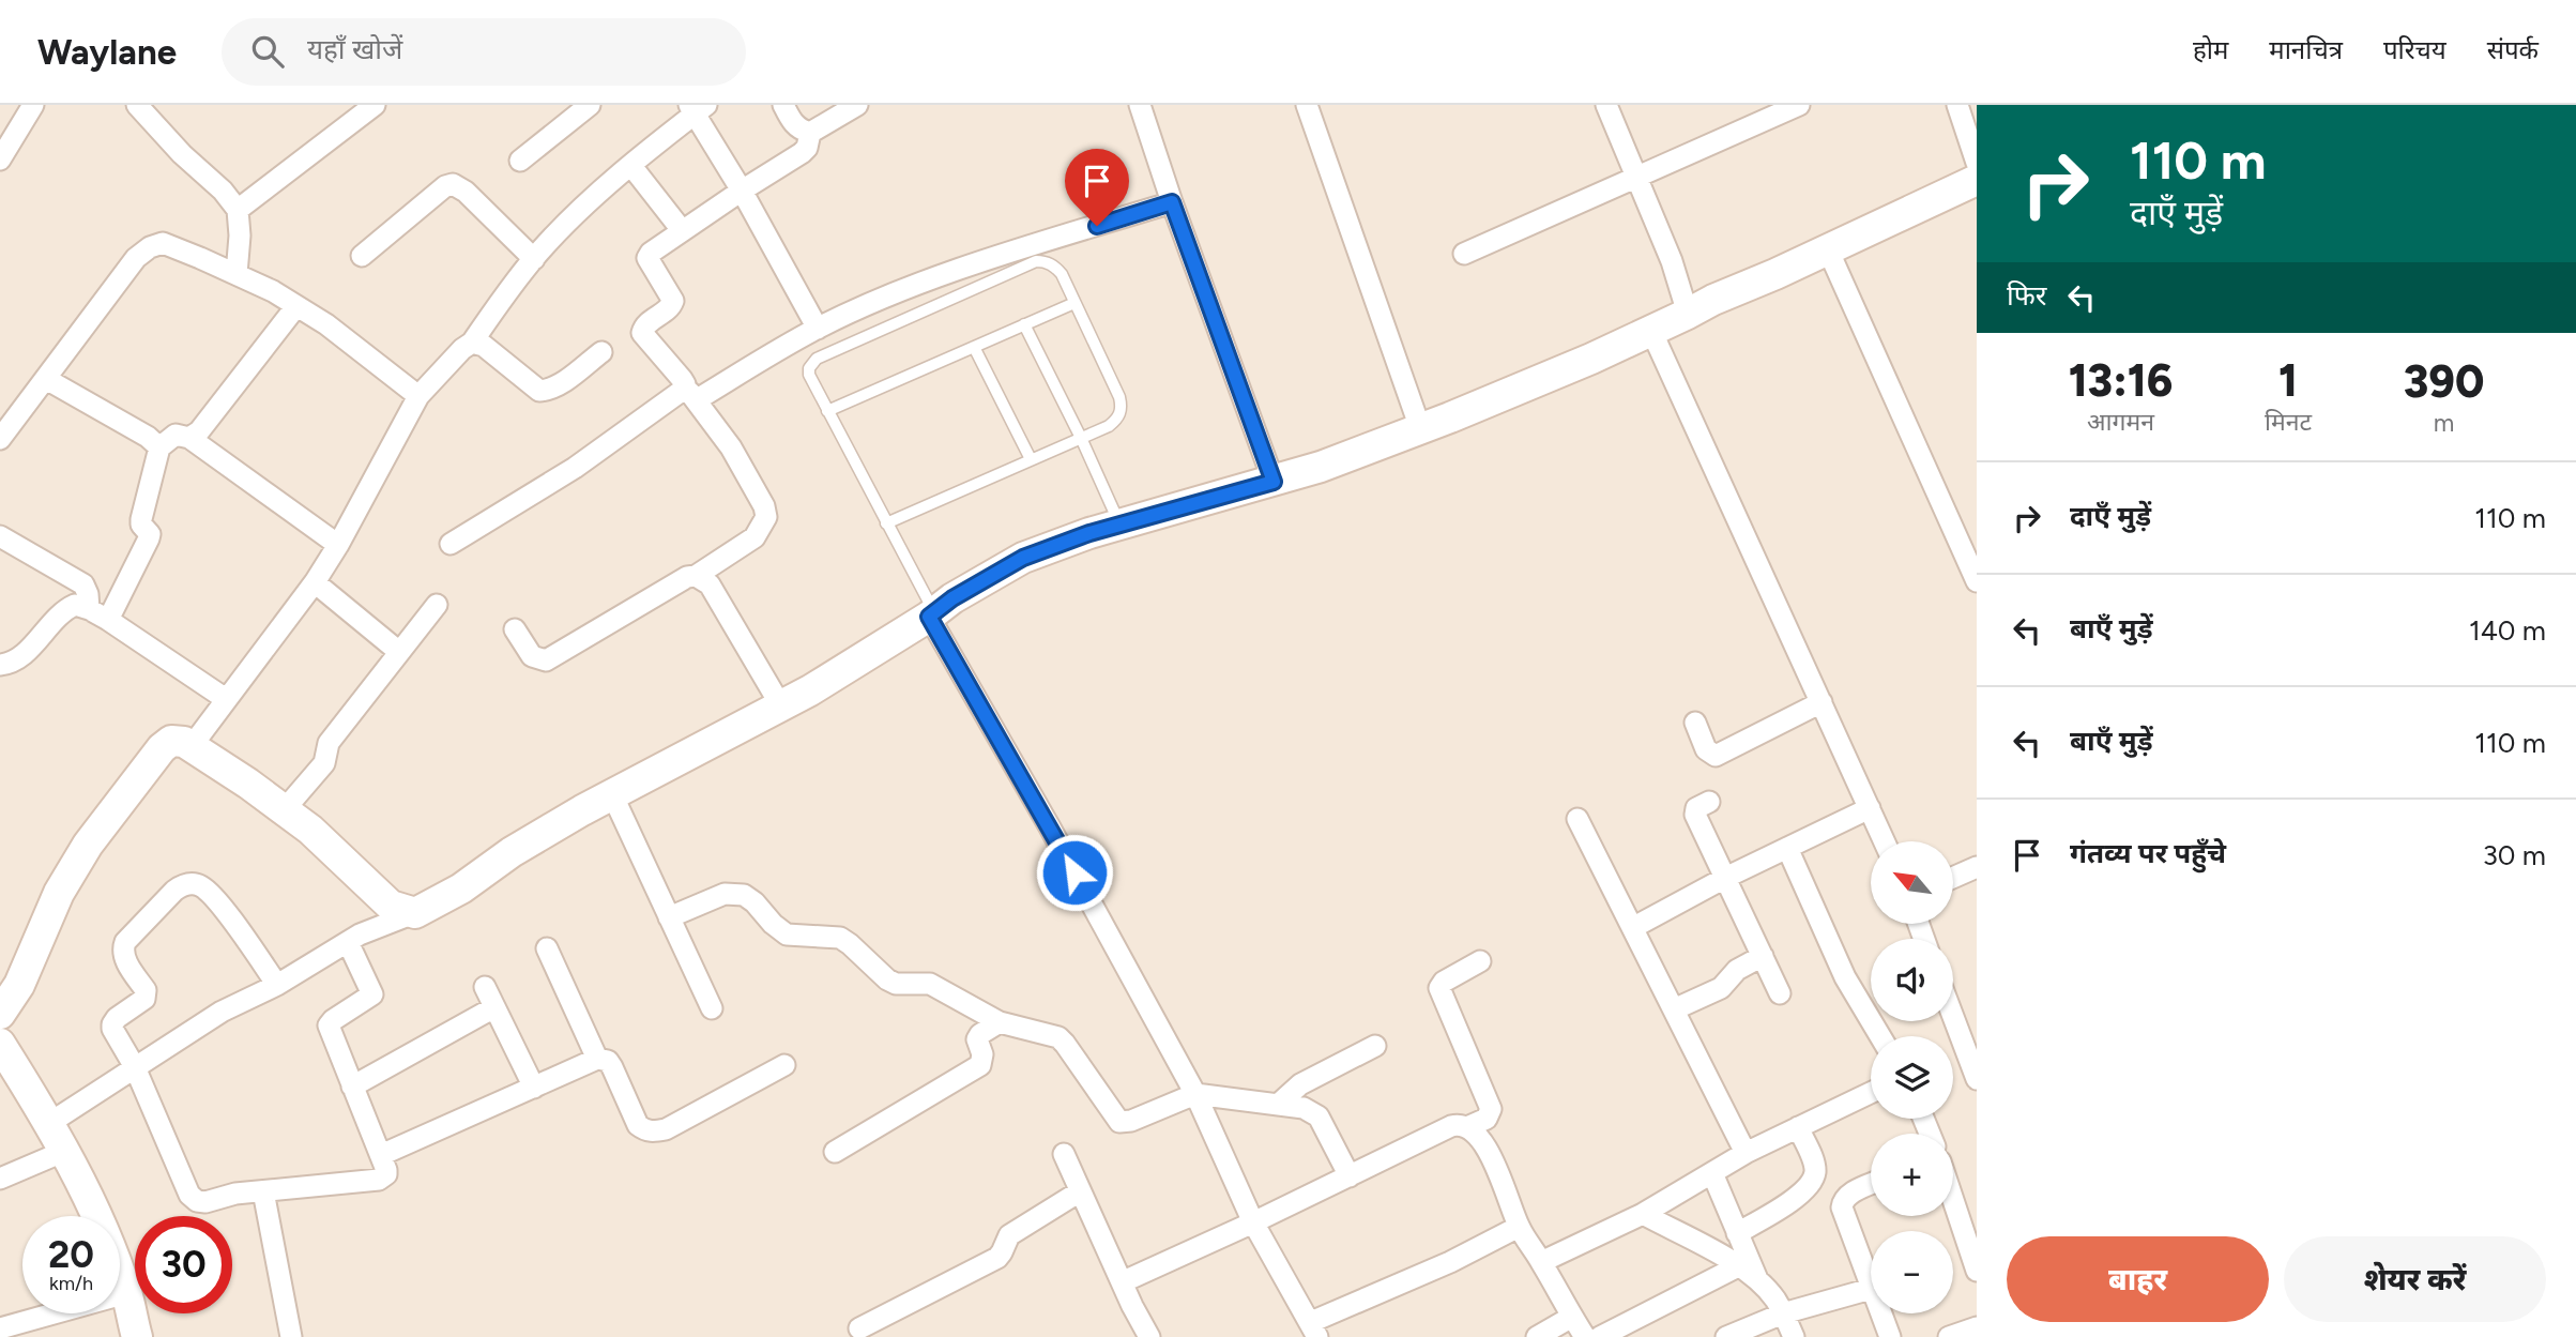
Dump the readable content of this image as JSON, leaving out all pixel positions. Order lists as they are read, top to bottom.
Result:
{
  "north": "top left",
  "page": {
    "header": "Waylane",
    "search": "यहाँ खोजें",
    "nav": [
      "होम",
      "मानचित्र",
      "परिचय",
      "संपर्क"
    ],
    "turn": ["110 m", "दाएँ मुड़ें"],
    "then": "फिर",
    "eta": [
      "13:16",
      "आगमन",
      "1",
      "मिनट",
      "390",
      "m"
    ],
    "list": [
      {
        "name": "दाएँ मुड़ें",
        "value": "110 m"
      },
      {
        "name": "बाएँ मुड़ें",
        "value": "140 m"
      },
      {
        "name": "बाएँ मुड़ें",
        "value": "110 m"
      },
      {
        "name": "गंतव्य पर पहुँचे",
        "value": "30 m"
      }
    ],
    "map_buttons": ["+", "−"],
    "speed": "20 km/h",
    "limit": "30",
    "buttons": ["बाहर", "शेयर करें"]
  }
}
